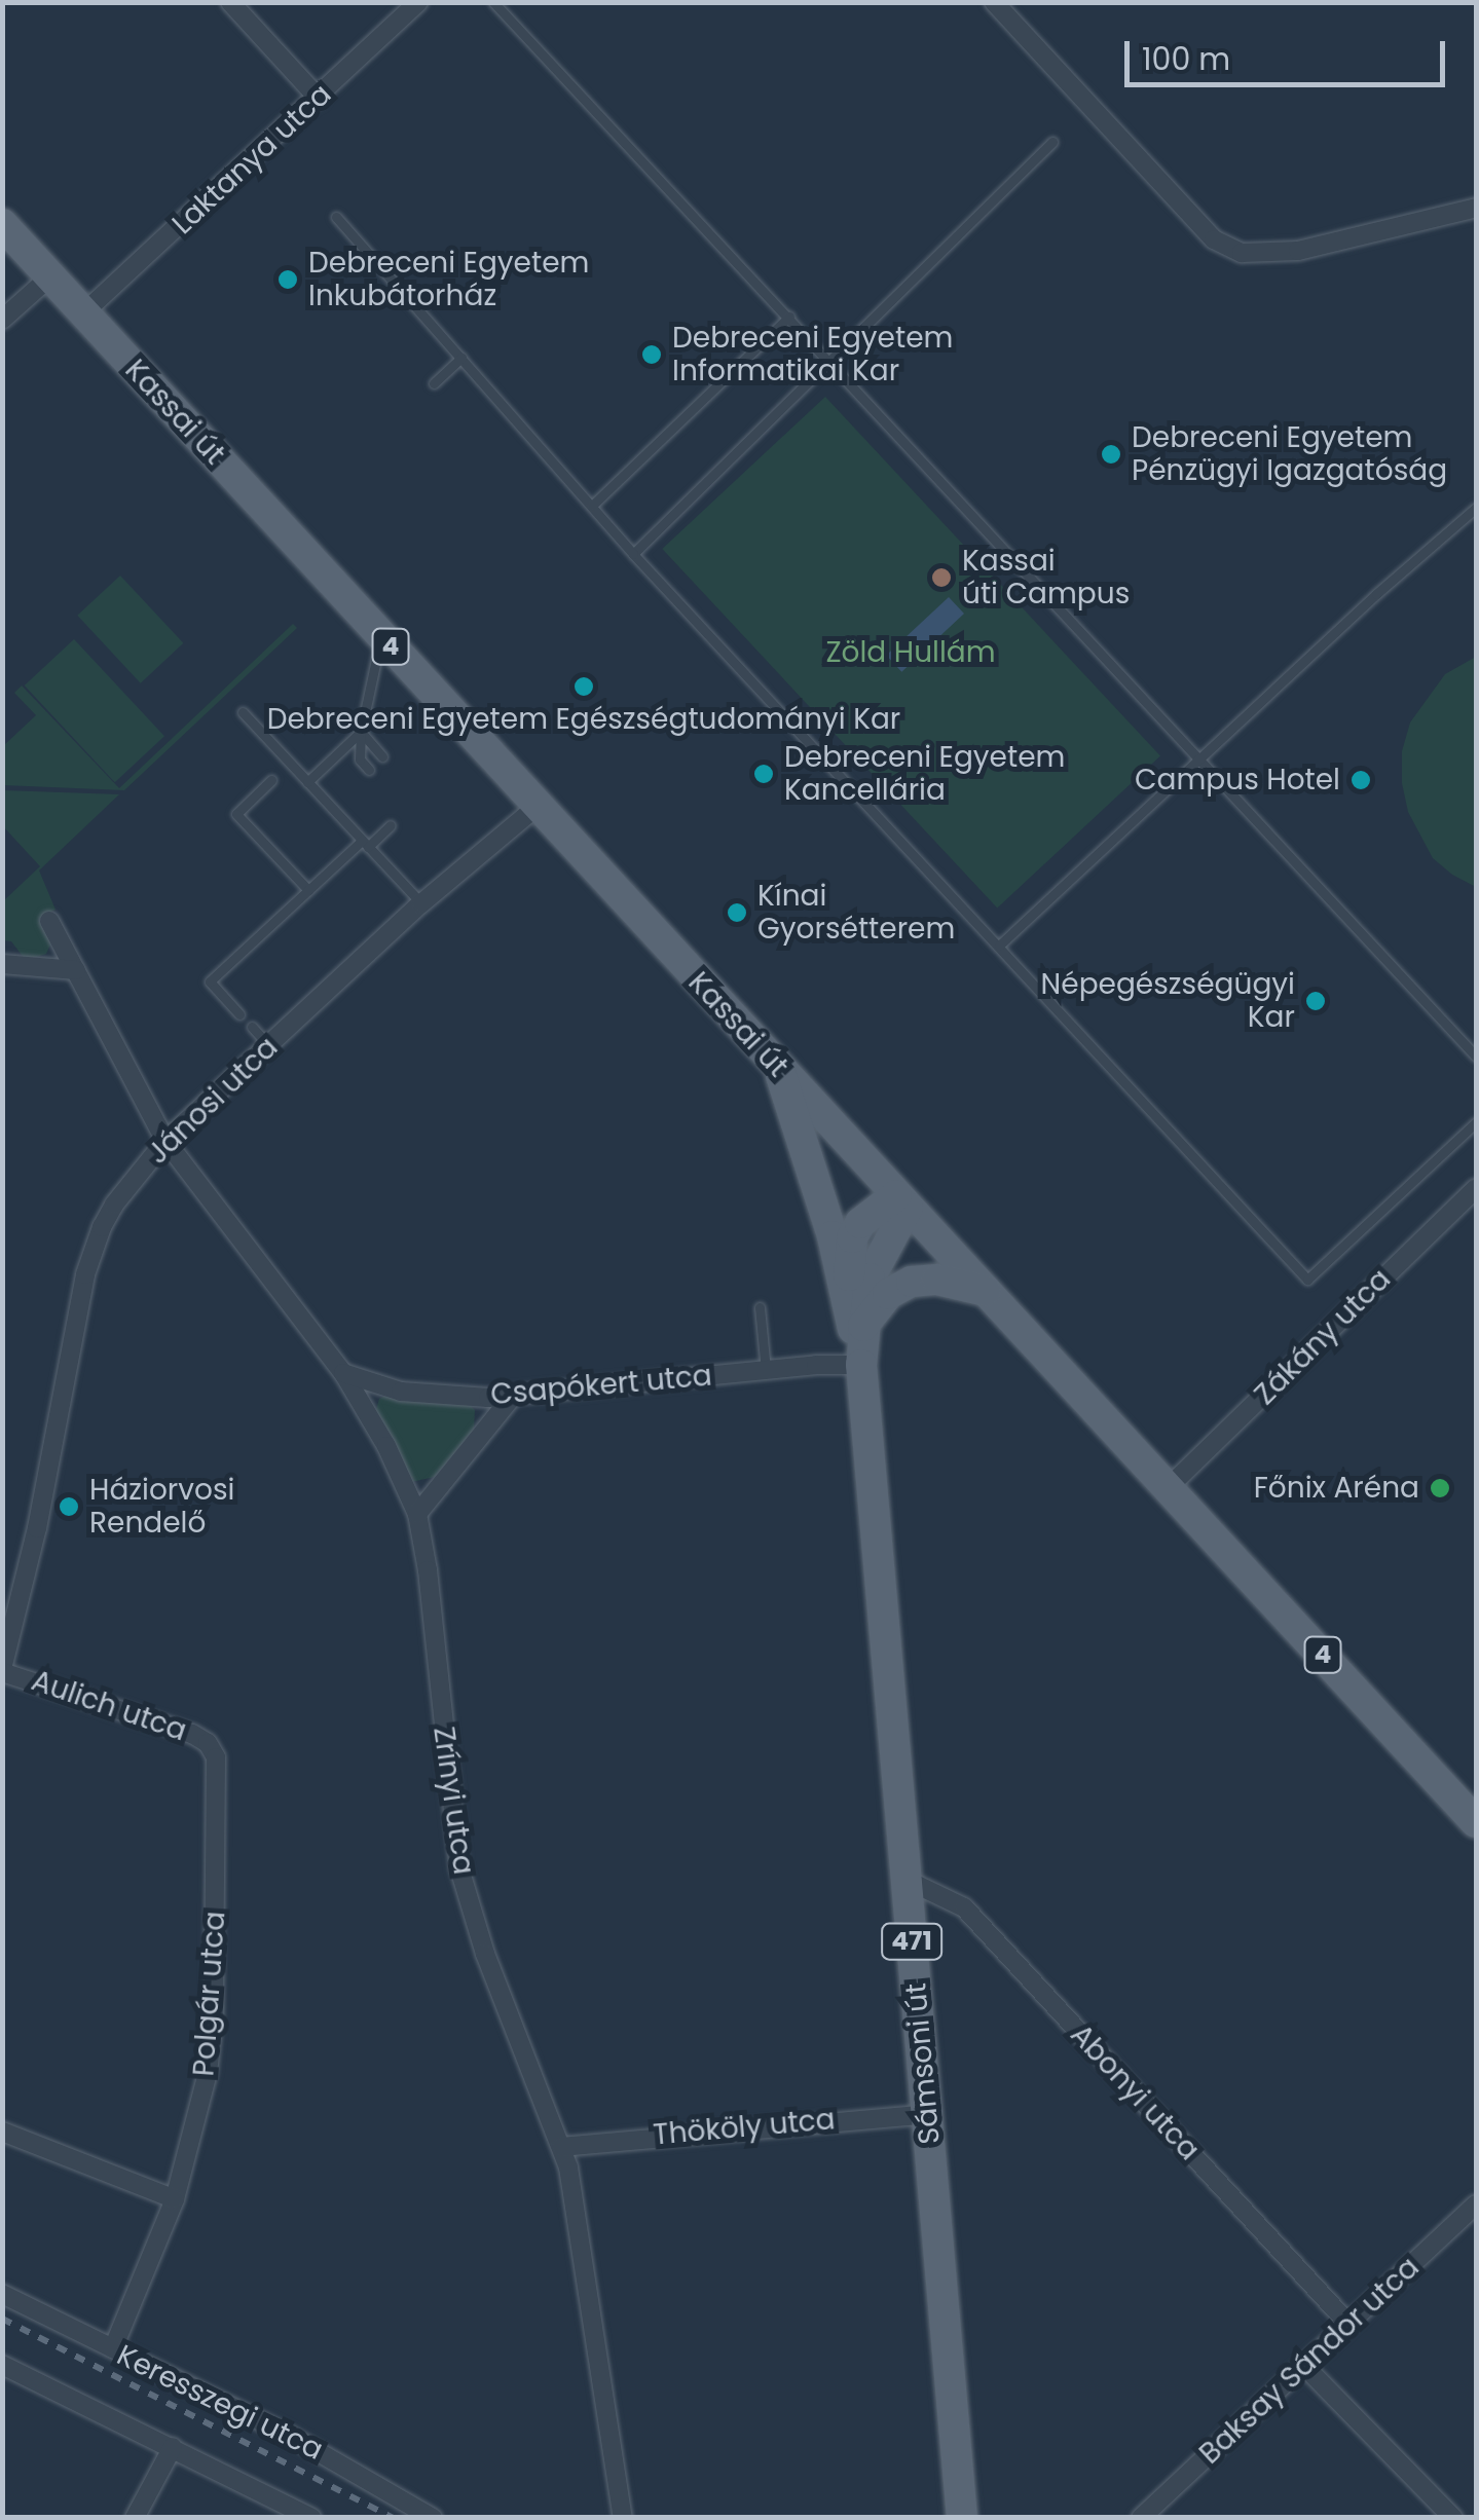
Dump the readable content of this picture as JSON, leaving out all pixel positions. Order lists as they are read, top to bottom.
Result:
{
  "streets": {
    "main road": [
      "Kassai út",
      "4",
      "471",
      "Sámsoni út"
    ],
    "street": [
      "Laktanya utca",
      "Jánosi utca",
      "Zákány utca",
      "Csapókert utca",
      "Aulich utca",
      "Zrínyi utca",
      "Polgár utca",
      "Abonyi utca",
      "Thököly utca",
      "Baksay Sándor utca",
      "Keresszegi utca"
    ]
  },
  "crossings": [
    ["Laktanya utca", "Kassai út"],
    ["Kassai út", "Jánosi utca"],
    ["Kassai út", "Zákány utca"],
    ["Kassai út", "Sámsoni út"],
    ["Jánosi utca", "Aulich utca"],
    ["Jánosi utca", "Zrínyi utca"],
    ["Csapókert utca", "Zrínyi utca"],
    ["Csapókert utca", "Sámsoni út"],
    ["Aulich utca", "Polgár utca"],
    ["Zrínyi utca", "Thököly utca"],
    ["Polgár utca", "Keresszegi utca"],
    ["Sámsoni út", "Abonyi utca"],
    ["Sámsoni út", "Thököly utca"],
    ["Abonyi utca", "Baksay Sándor utca"]
  ],
  "parks": ["Zöld Hullám"],
  "places": [
    "Debreceni Egyetem Inkubátorház",
    "Debreceni Egyetem Informatikai Kar",
    "Debreceni Egyetem Pénzügyi Igazgatóság",
    "Kassai úti Campus",
    "Debreceni Egyetem Egészségtudományi Kar",
    "Debreceni Egyetem Kancellária",
    "Campus Hotel",
    "Kínai Gyorsétterem",
    "Népegészségügyi Kar",
    "Főnix Aréna",
    "Háziorvosi Rendelő"
  ],
  "scale_bar": "100 m"
}
